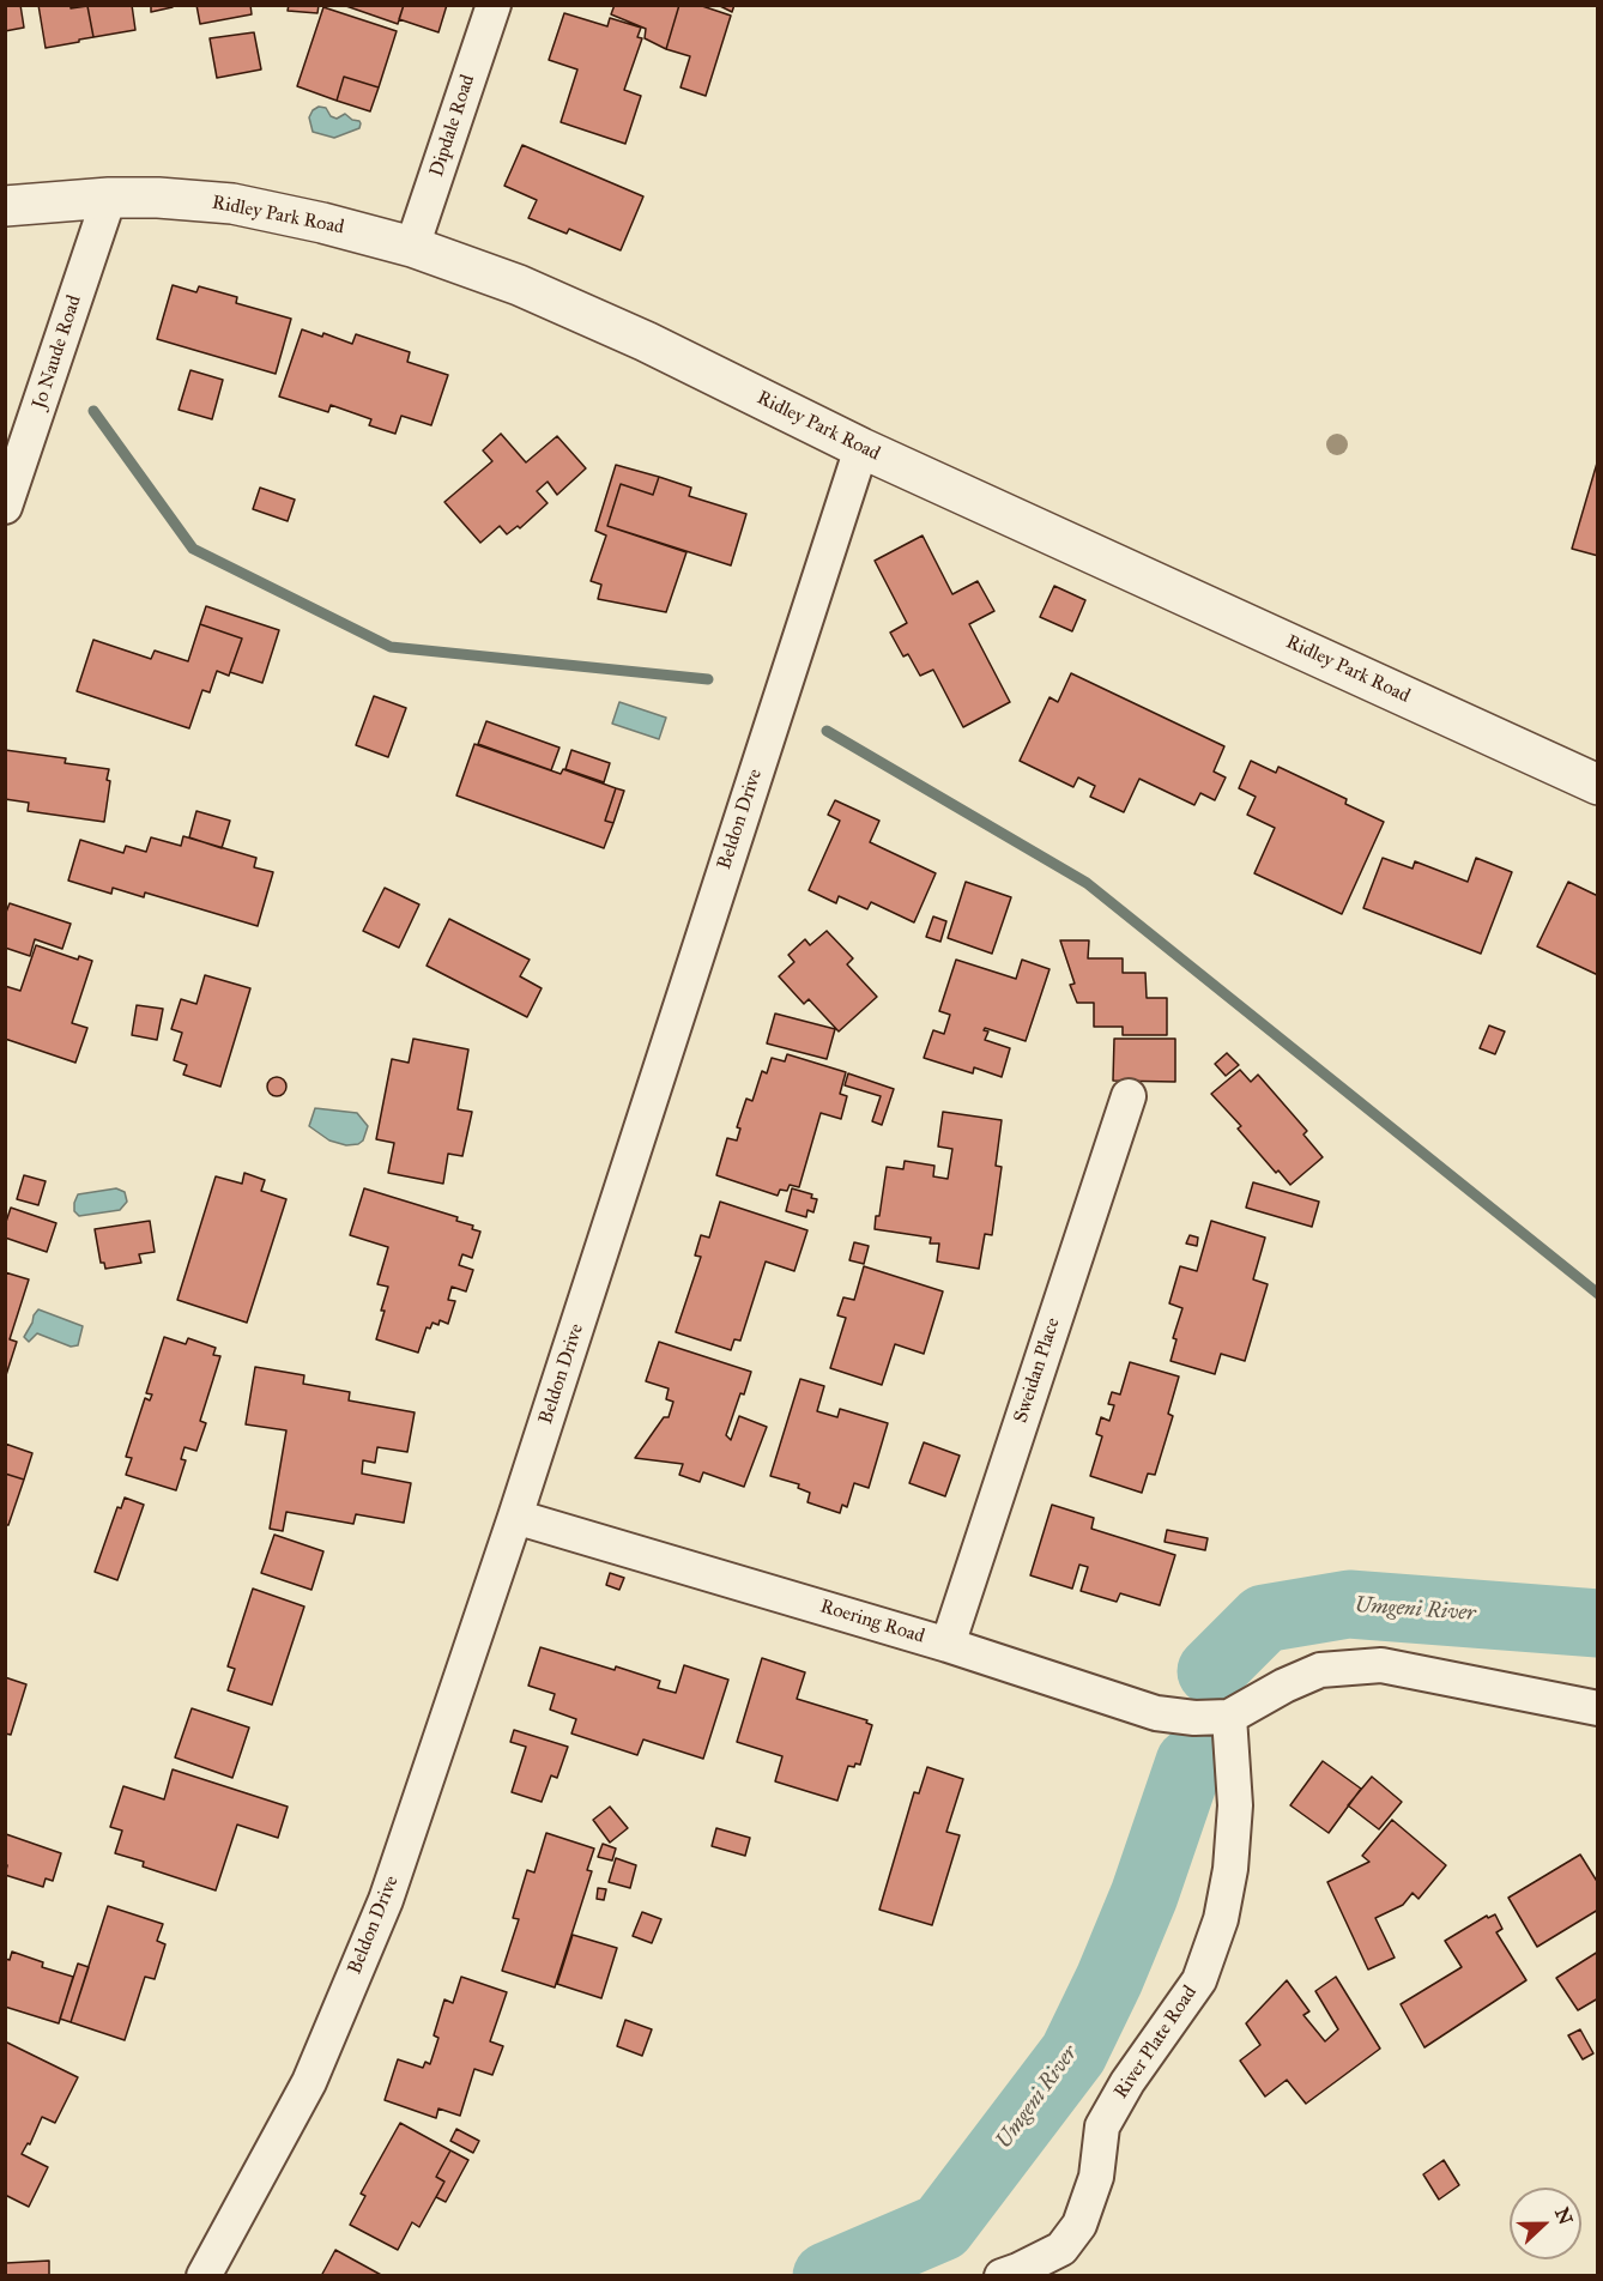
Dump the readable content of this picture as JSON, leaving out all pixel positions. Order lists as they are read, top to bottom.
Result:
{
  "streets": {
    "street": [
      "Dipdale Road",
      "Ridley Park Road",
      "Jo Naude Road",
      "Beldon Drive",
      "Sweidan Place",
      "Roering Road",
      "River Plate Road"
    ]
  },
  "crossings": [
    ["Dipdale Road", "Ridley Park Road"],
    ["Ridley Park Road", "Jo Naude Road"],
    ["Ridley Park Road", "Beldon Drive"],
    ["Beldon Drive", "Roering Road"],
    ["Sweidan Place", "Roering Road"],
    ["Roering Road", "River Plate Road"]
  ],
  "water": ["Umgeni River"],
  "north": "right"
}
